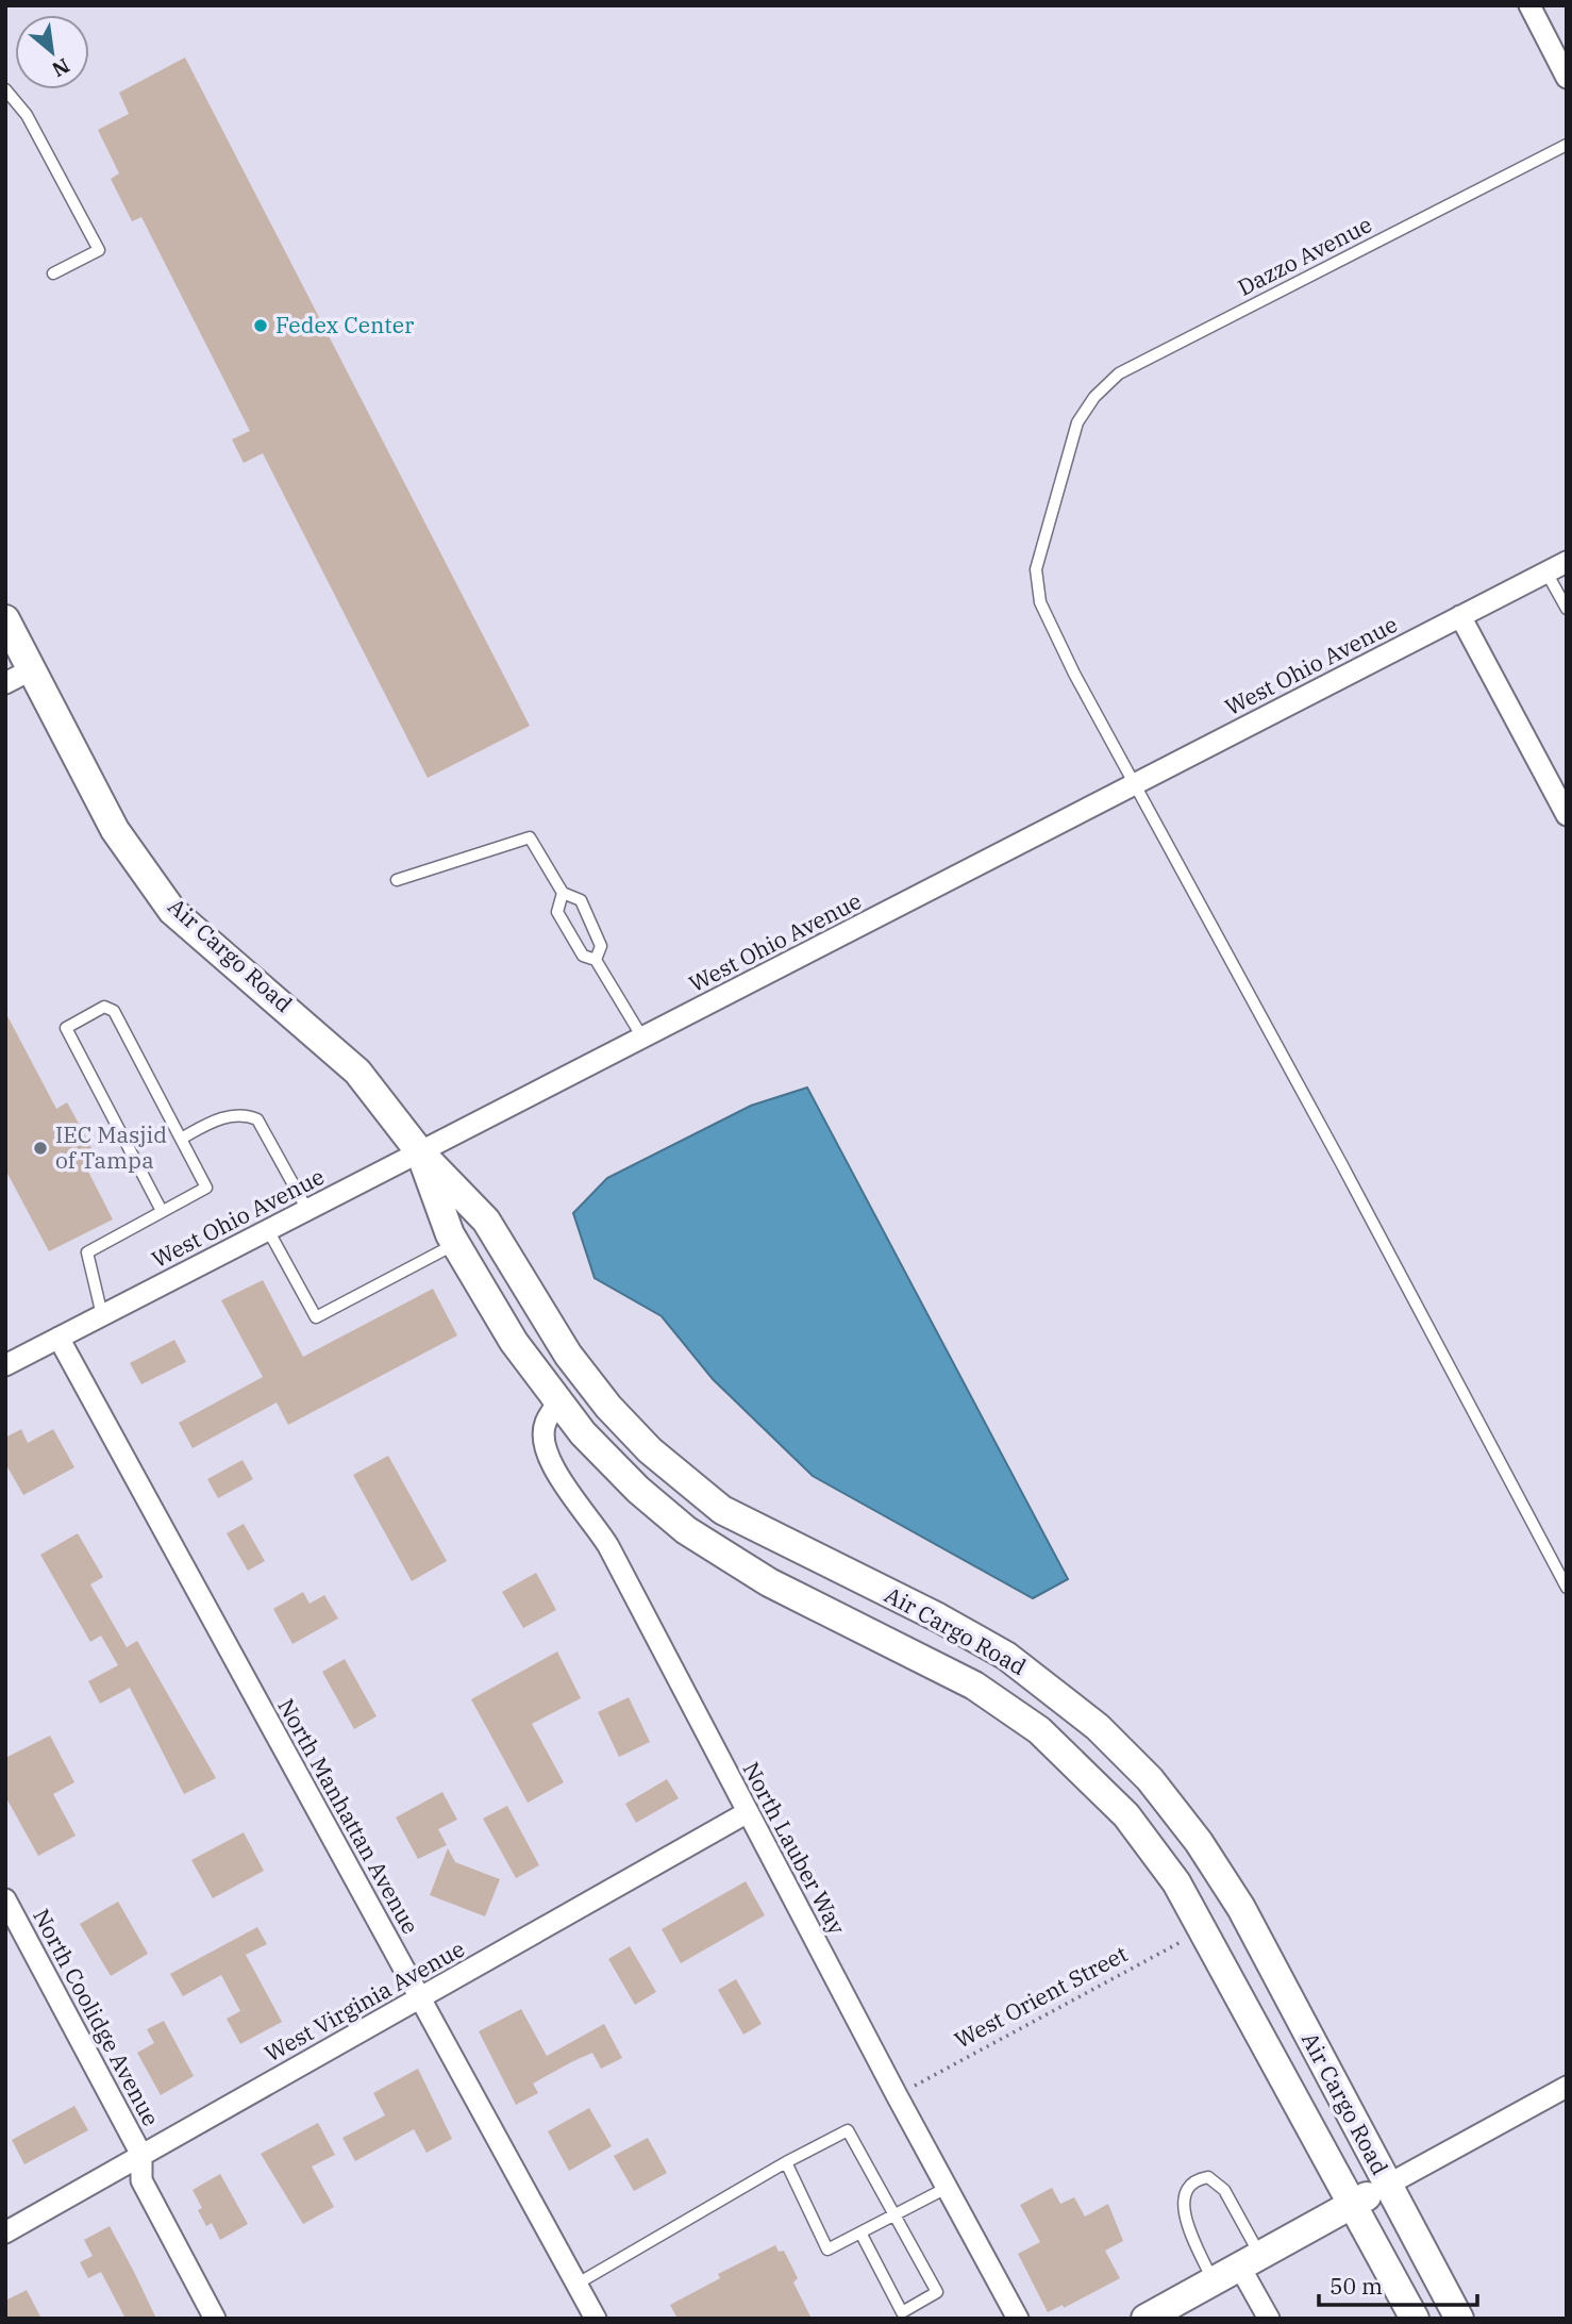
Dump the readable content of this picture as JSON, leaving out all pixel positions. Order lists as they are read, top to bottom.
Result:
{
  "streets": {
    "street": [
      "West Ohio Avenue",
      "Air Cargo Road",
      "North Manhattan Avenue",
      "North Lauber Way",
      "West Virginia Avenue",
      "North Coolidge Avenue"
    ],
    "lane": ["Dazzo Avenue"],
    "path": ["West Orient Street"]
  },
  "crossings": [
    ["Dazzo Avenue", "West Ohio Avenue"],
    ["West Ohio Avenue", "Air Cargo Road"],
    ["West Ohio Avenue", "North Manhattan Avenue"],
    ["Air Cargo Road", "North Lauber Way"],
    ["Air Cargo Road", "West Orient Street"],
    ["North Manhattan Avenue", "West Virginia Avenue"],
    ["North Lauber Way", "West Orient Street"],
    ["North Lauber Way", "West Virginia Avenue"],
    ["West Virginia Avenue", "North Coolidge Avenue"]
  ],
  "places": ["Fedex Center", "IEC Masjid of Tampa"],
  "scale_bar": "50 m",
  "north": "bottom right"
}
